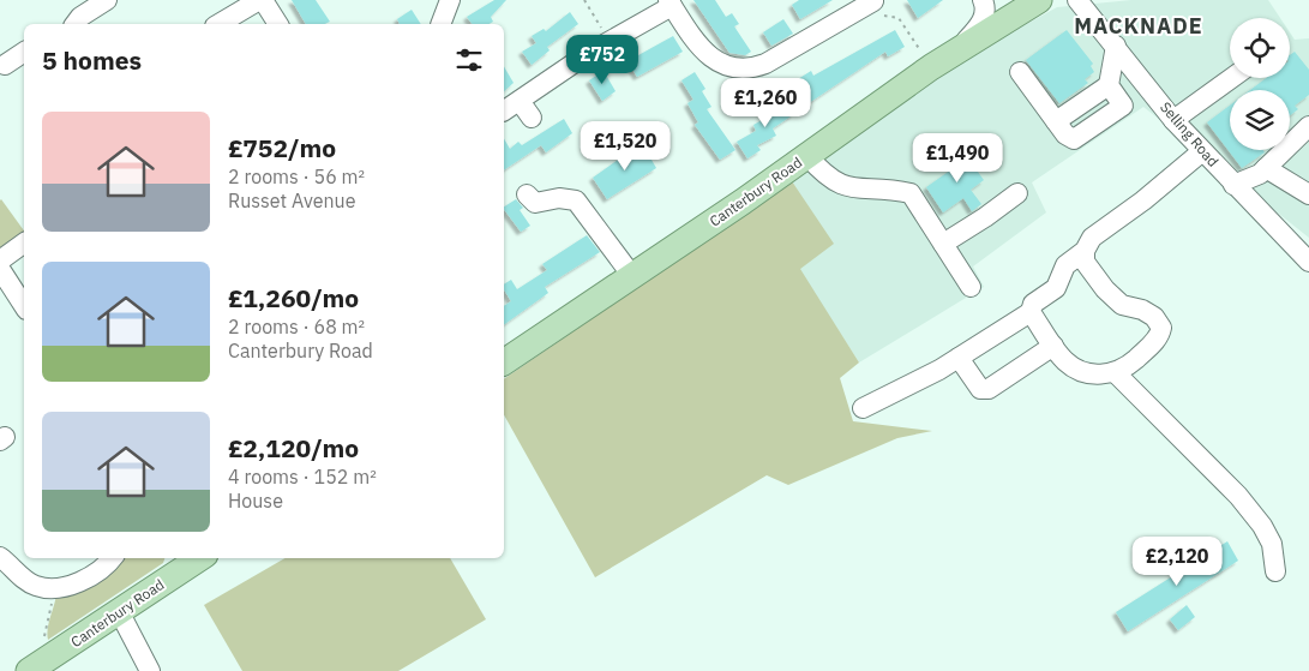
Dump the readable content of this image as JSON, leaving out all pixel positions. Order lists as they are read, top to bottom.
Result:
{
  "streets": {
    "main road": ["Canterbury Road"],
    "street": ["Selling Road"]
  },
  "districts": ["MACKNADE"],
  "page": {
    "heading": "5 homes",
    "price": [
      "£752",
      "£1,260",
      "£1,520",
      "£1,490",
      "£2,120"
    ],
    "list": [
      {
        "name": "£752/mo",
        "note": "2 rooms · 56 m² · Russet Avenue"
      },
      {
        "name": "£1,260/mo",
        "note": "2 rooms · 68 m² · Canterbury Road"
      },
      {
        "name": "£2,120/mo",
        "note": "4 rooms · 152 m² · House"
      }
    ]
  }
}
